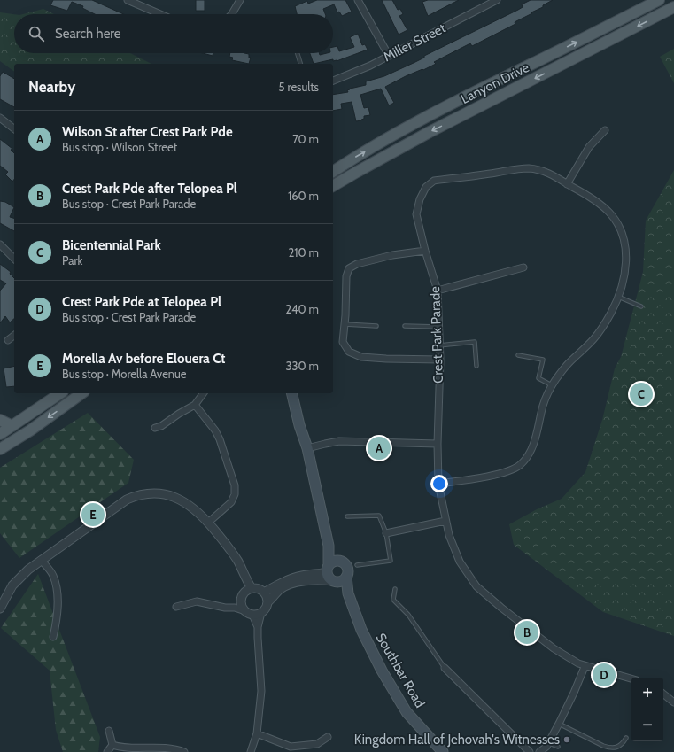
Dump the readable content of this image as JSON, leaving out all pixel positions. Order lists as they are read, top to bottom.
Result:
{
  "streets": {
    "main road": ["Lanyon Drive", "Southbar Road"],
    "street": ["Miller Street", "Crest Park Parade"]
  },
  "places": ["Kingdom Hall of Jehovah's Witnesses"],
  "page": {
    "search": "Search here",
    "heading": ["Nearby", "5 results"],
    "list": [
      {
        "mark": "A",
        "name": "Wilson St after Crest Park Pde",
        "note": "Bus stop · Wilson Street",
        "value": "70 m"
      },
      {
        "mark": "B",
        "name": "Crest Park Pde after Telopea Pl",
        "note": "Bus stop · Crest Park Parade",
        "value": "160 m"
      },
      {
        "mark": "C",
        "name": "Bicentennial Park",
        "note": "Park",
        "value": "210 m"
      },
      {
        "mark": "D",
        "name": "Crest Park Pde at Telopea Pl",
        "note": "Bus stop · Crest Park Parade",
        "value": "240 m"
      },
      {
        "mark": "E",
        "name": "Morella Av before Elouera Ct",
        "note": "Bus stop · Morella Avenue",
        "value": "330 m"
      }
    ],
    "pins": [
      "C",
      "A",
      "E",
      "B",
      "D"
    ],
    "map_buttons": ["+", "−"]
  }
}
